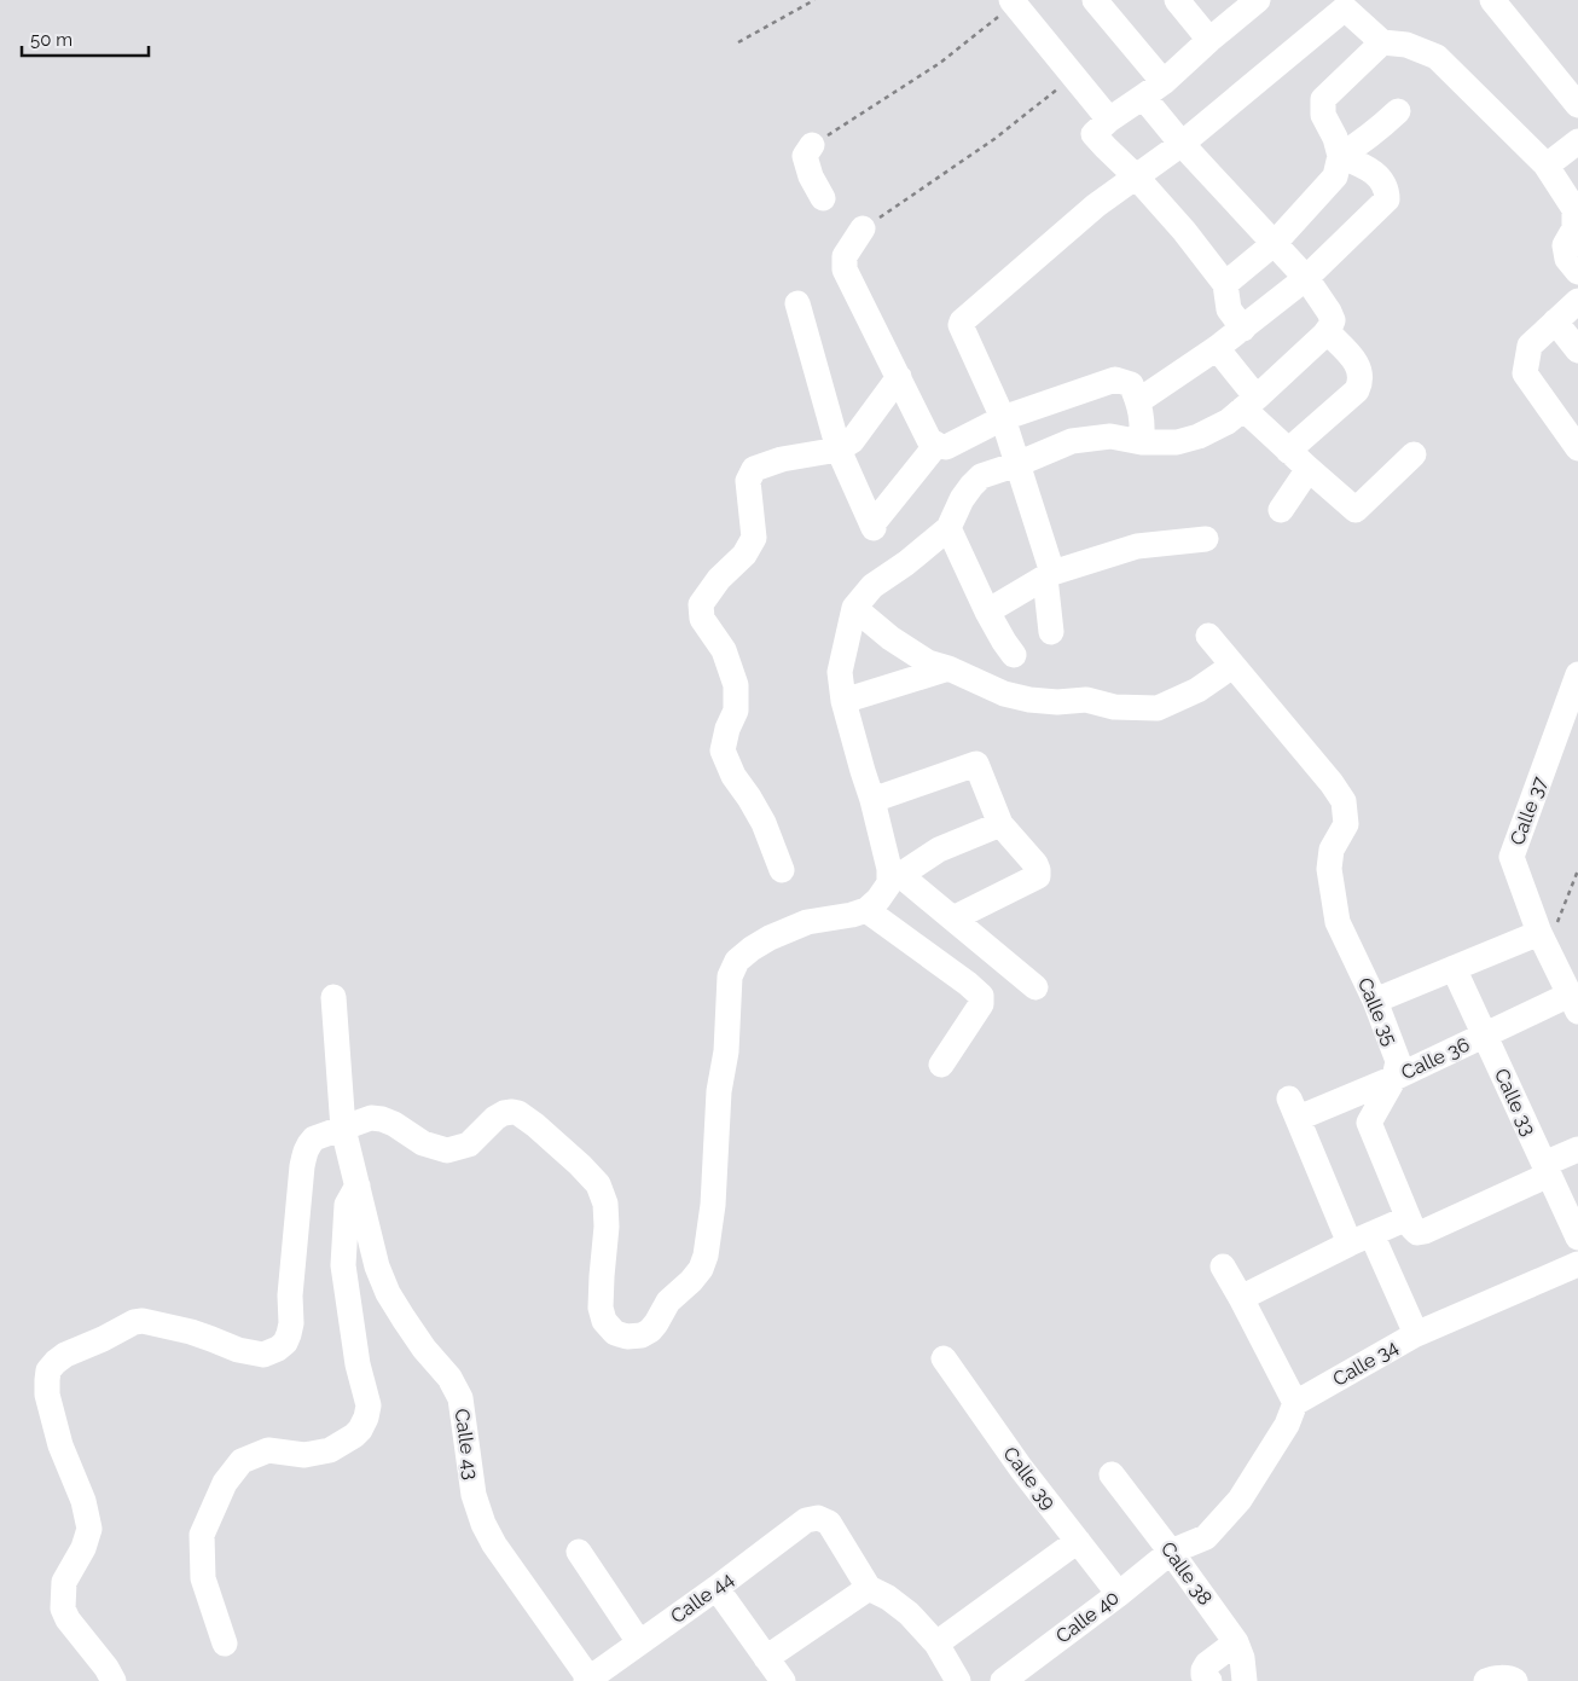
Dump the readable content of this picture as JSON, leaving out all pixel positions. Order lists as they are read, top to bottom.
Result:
{
  "streets": {
    "street": [
      "Calle 37",
      "Calle 35",
      "Calle 36",
      "Calle 33",
      "Calle 34",
      "Calle 43",
      "Calle 39",
      "Calle 38",
      "Calle 44",
      "Calle 40"
    ]
  },
  "crossings": [
    ["Calle 37", "Calle 36"],
    ["Calle 35", "Calle 36"],
    ["Calle 36", "Calle 33"],
    ["Calle 34", "Calle 40"],
    ["Calle 43", "Calle 44"],
    ["Calle 39", "Calle 40"],
    ["Calle 38", "Calle 40"]
  ],
  "scale_bar": "50 m"
}
